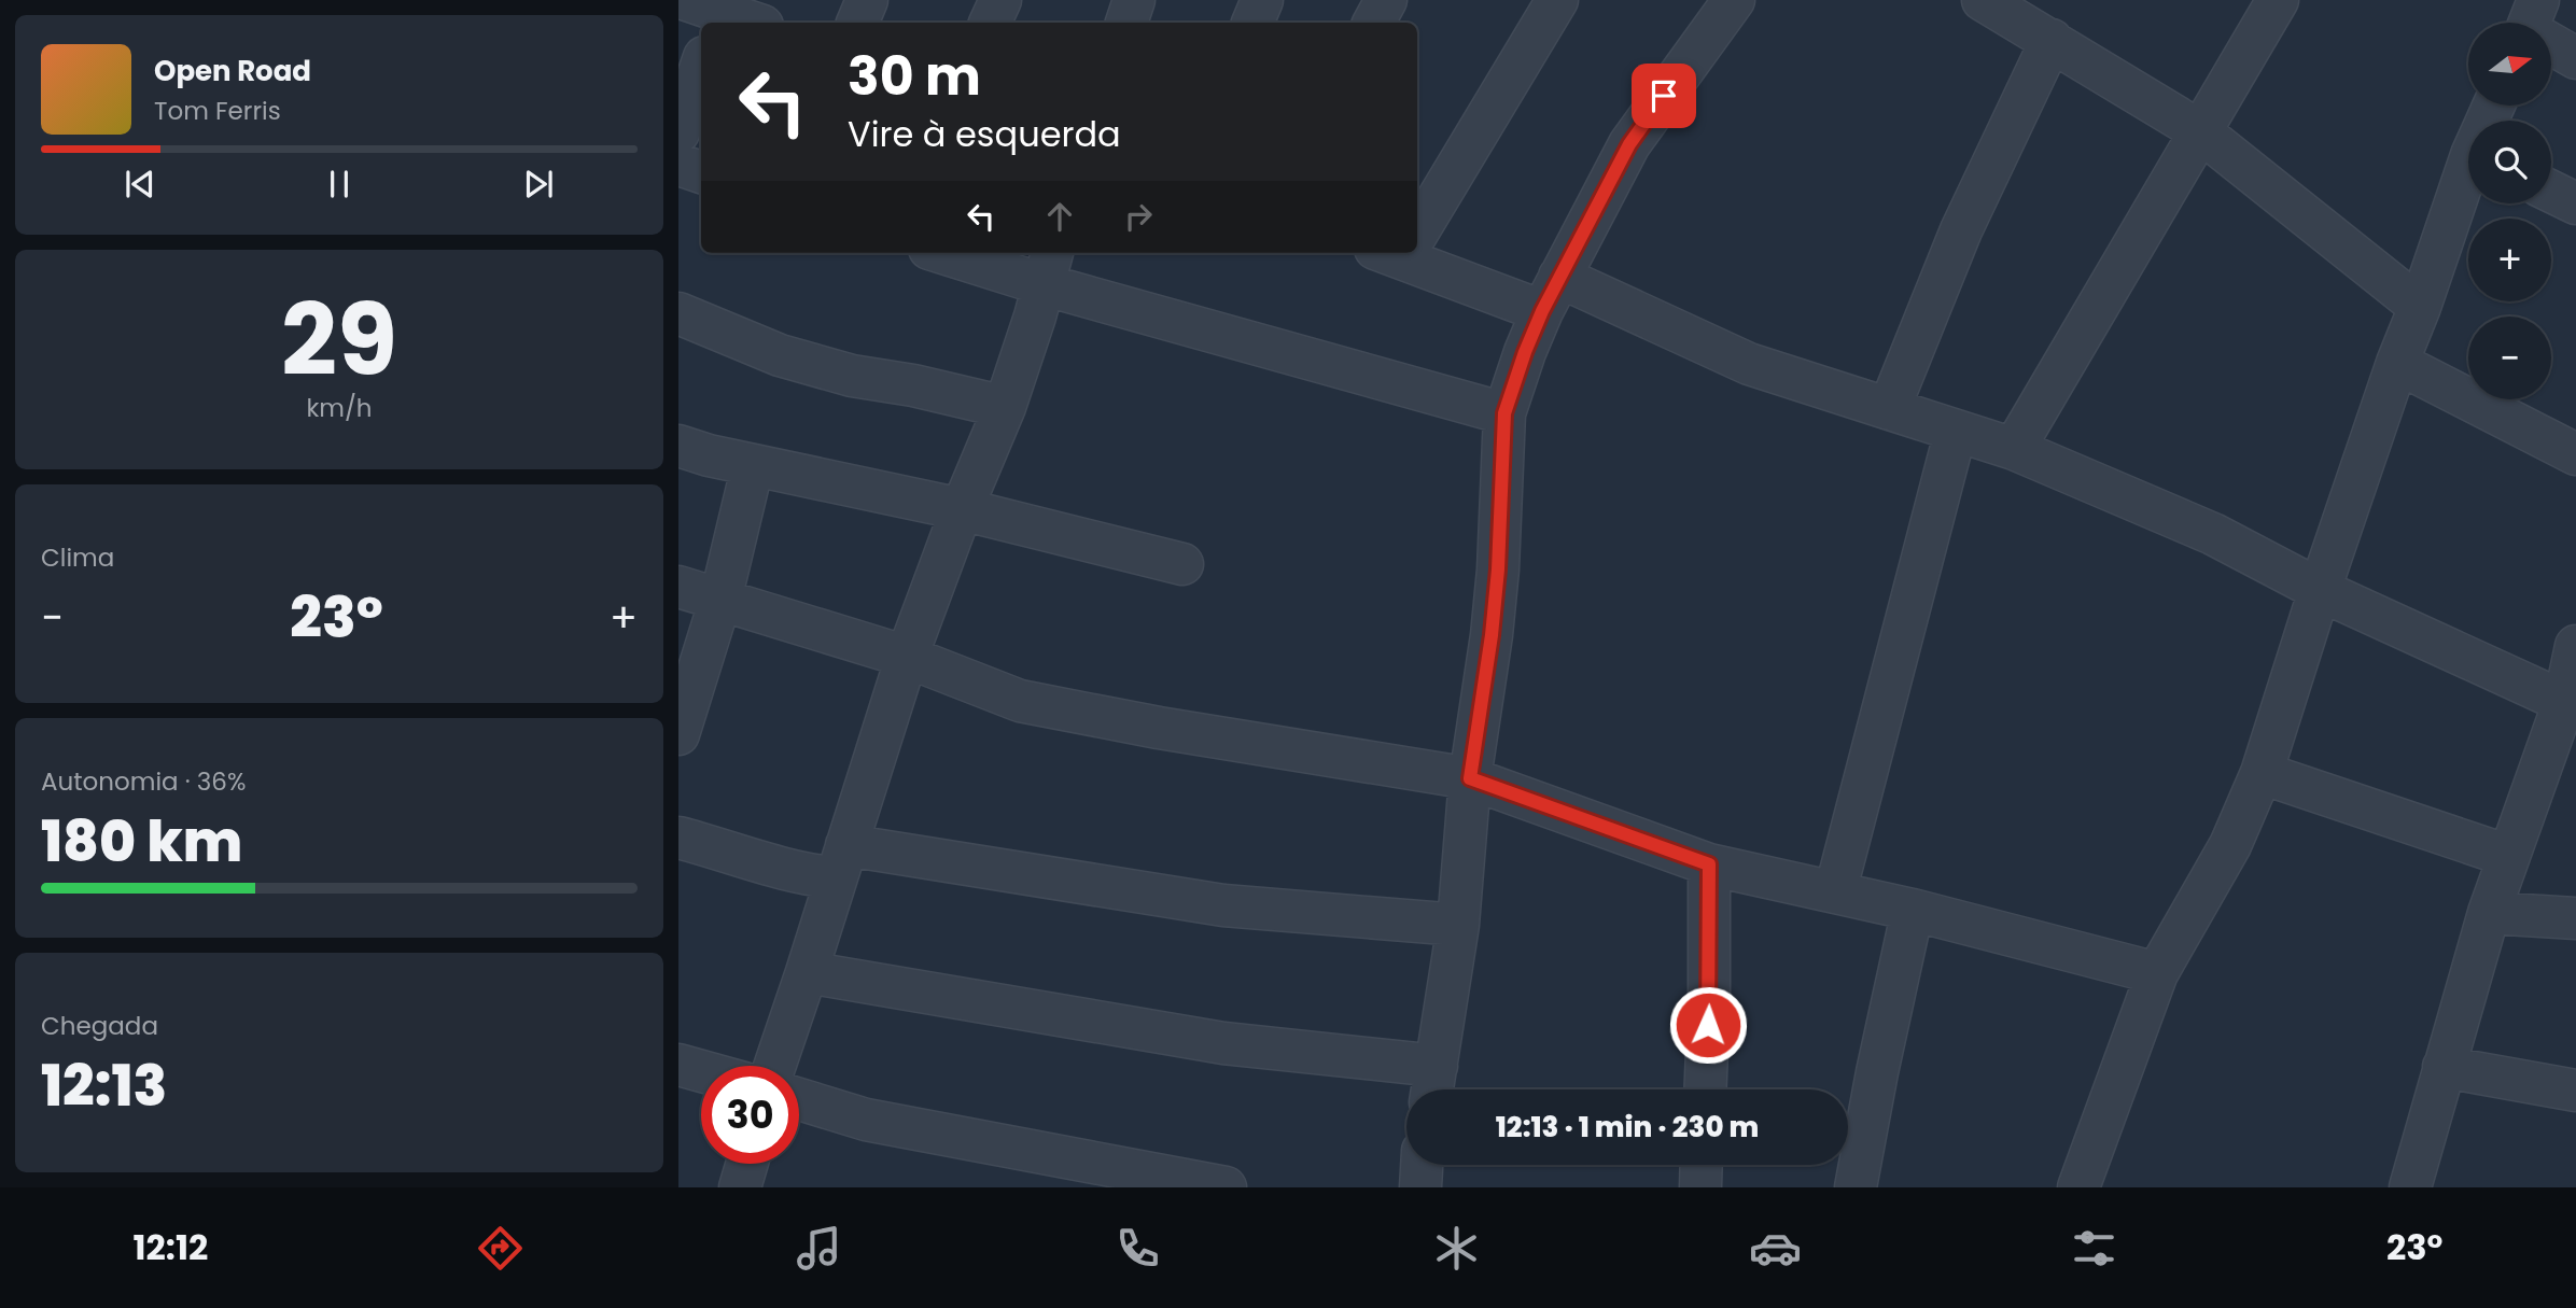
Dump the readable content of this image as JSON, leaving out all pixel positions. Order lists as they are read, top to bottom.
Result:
{
  "north": "right",
  "page": {
    "map_buttons": ["+", "−"],
    "turn": ["30 m", "Vire à esquerda"],
    "song": ["Open Road", "Tom Ferris"],
    "tile": [
      ["29", "km/h"],
      "Clima",
      ["Autonomia · 36%", "180 km"],
      ["Chegada", "12:13"]
    ],
    "heat": ["−", "23°", "+"],
    "limit": "30",
    "trip": "12:13 · 1 min · 230 m",
    "tabs": ["12:12", "23°"]
  }
}
